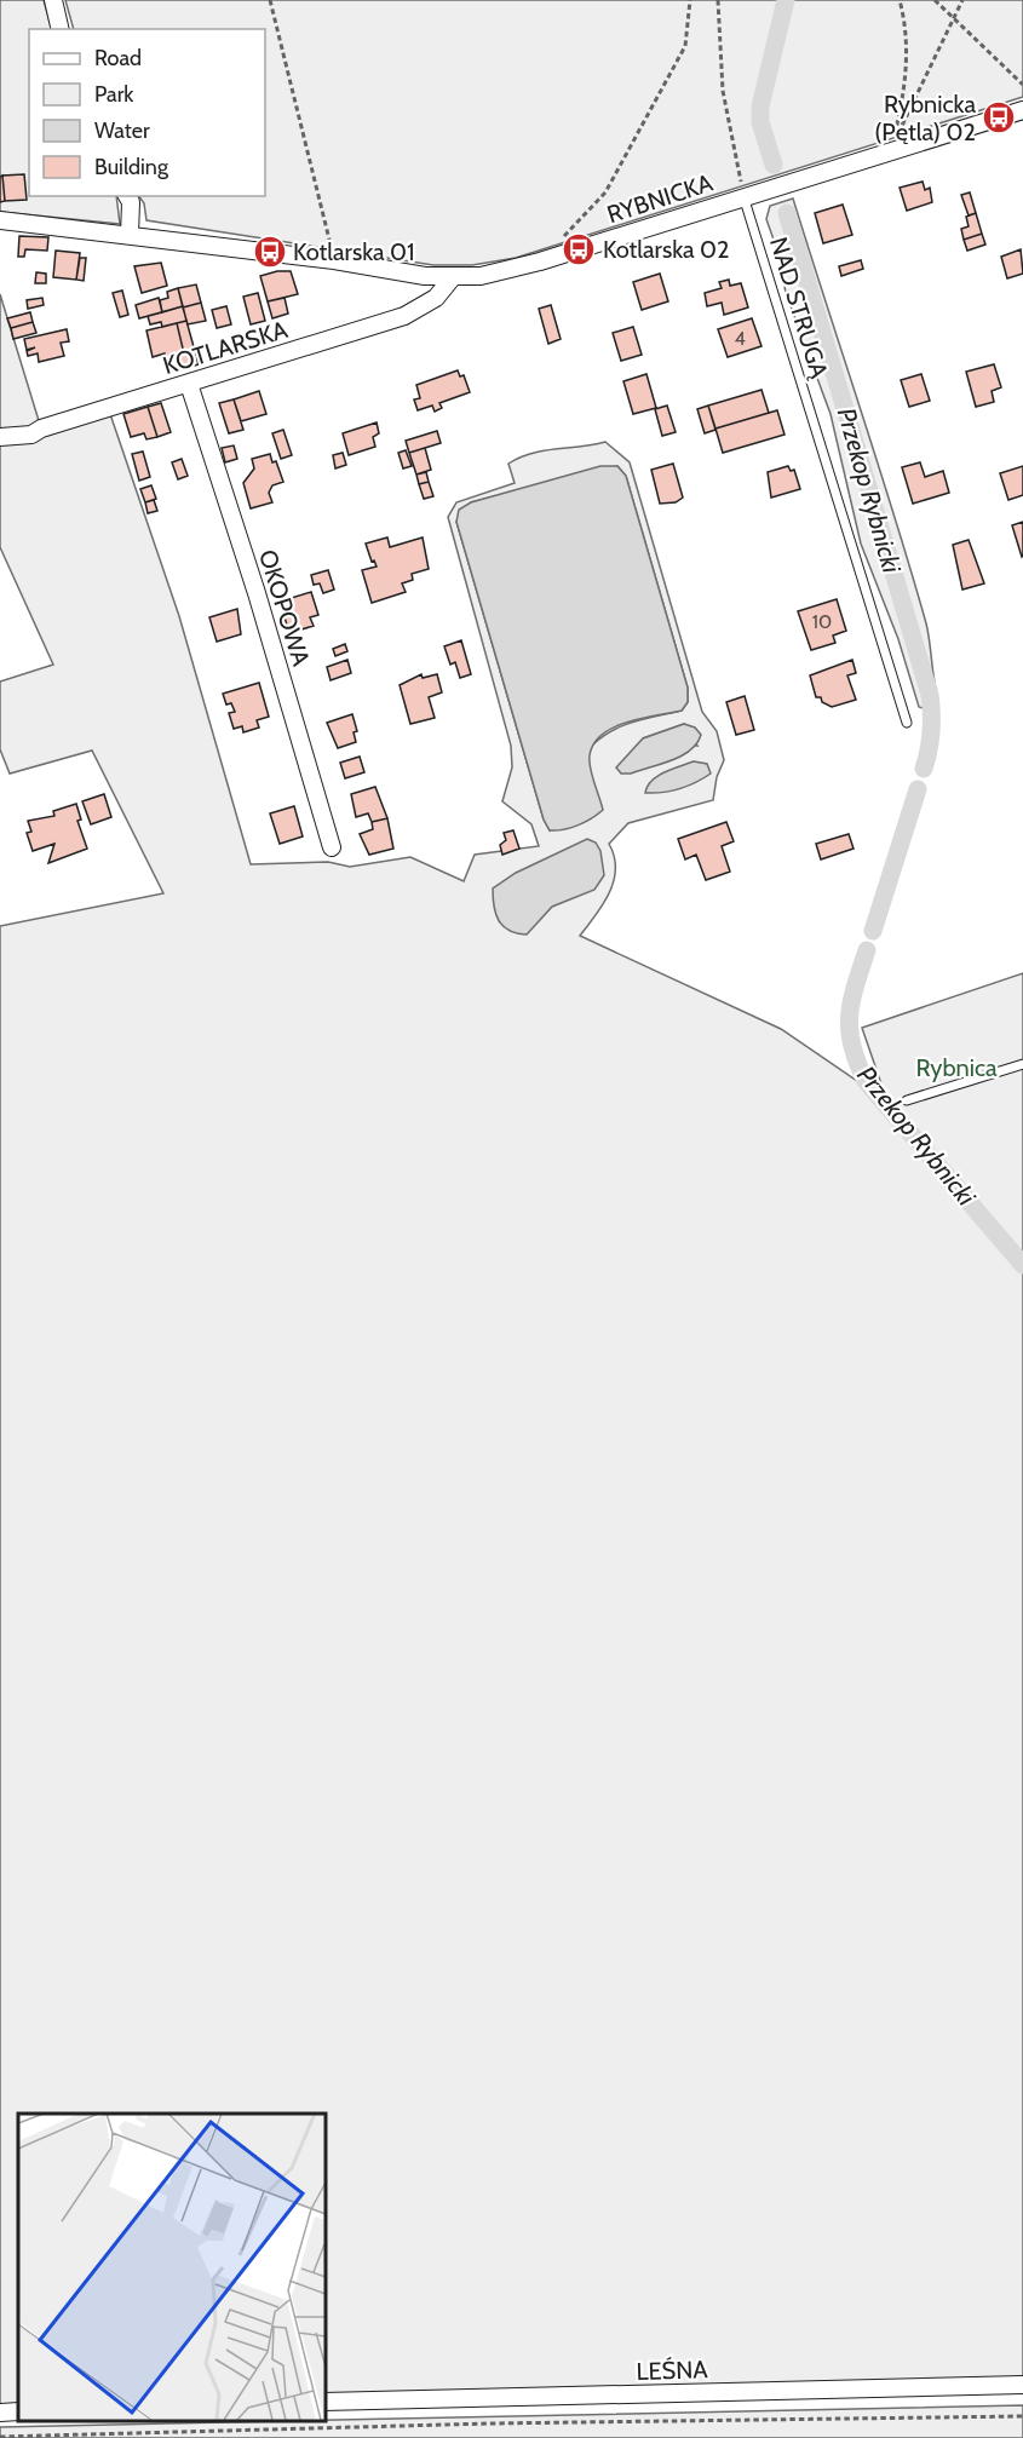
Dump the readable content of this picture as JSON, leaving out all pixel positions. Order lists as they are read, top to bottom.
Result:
{
  "streets": {
    "street": [
      "RYBNICKA",
      "KOTLARSKA",
      "OKOPOWA",
      "LEŚNA"
    ],
    "lane": ["NAD STRUGĄ"]
  },
  "crossings": [
    ["RYBNICKA", "NAD STRUGĄ"],
    ["RYBNICKA", "KOTLARSKA"],
    ["KOTLARSKA", "OKOPOWA"]
  ],
  "water": ["Przekop Rybnicki"],
  "parks": ["Rybnica"],
  "places": {
    "bus stop": ["Rybnicka (Pętla) 02", "Kotlarska 02", "Kotlarska 01"]
  },
  "house_numbers": ["4", "10"],
  "legend": [
    "Road",
    "Park",
    "Water",
    "Building"
  ]
}
